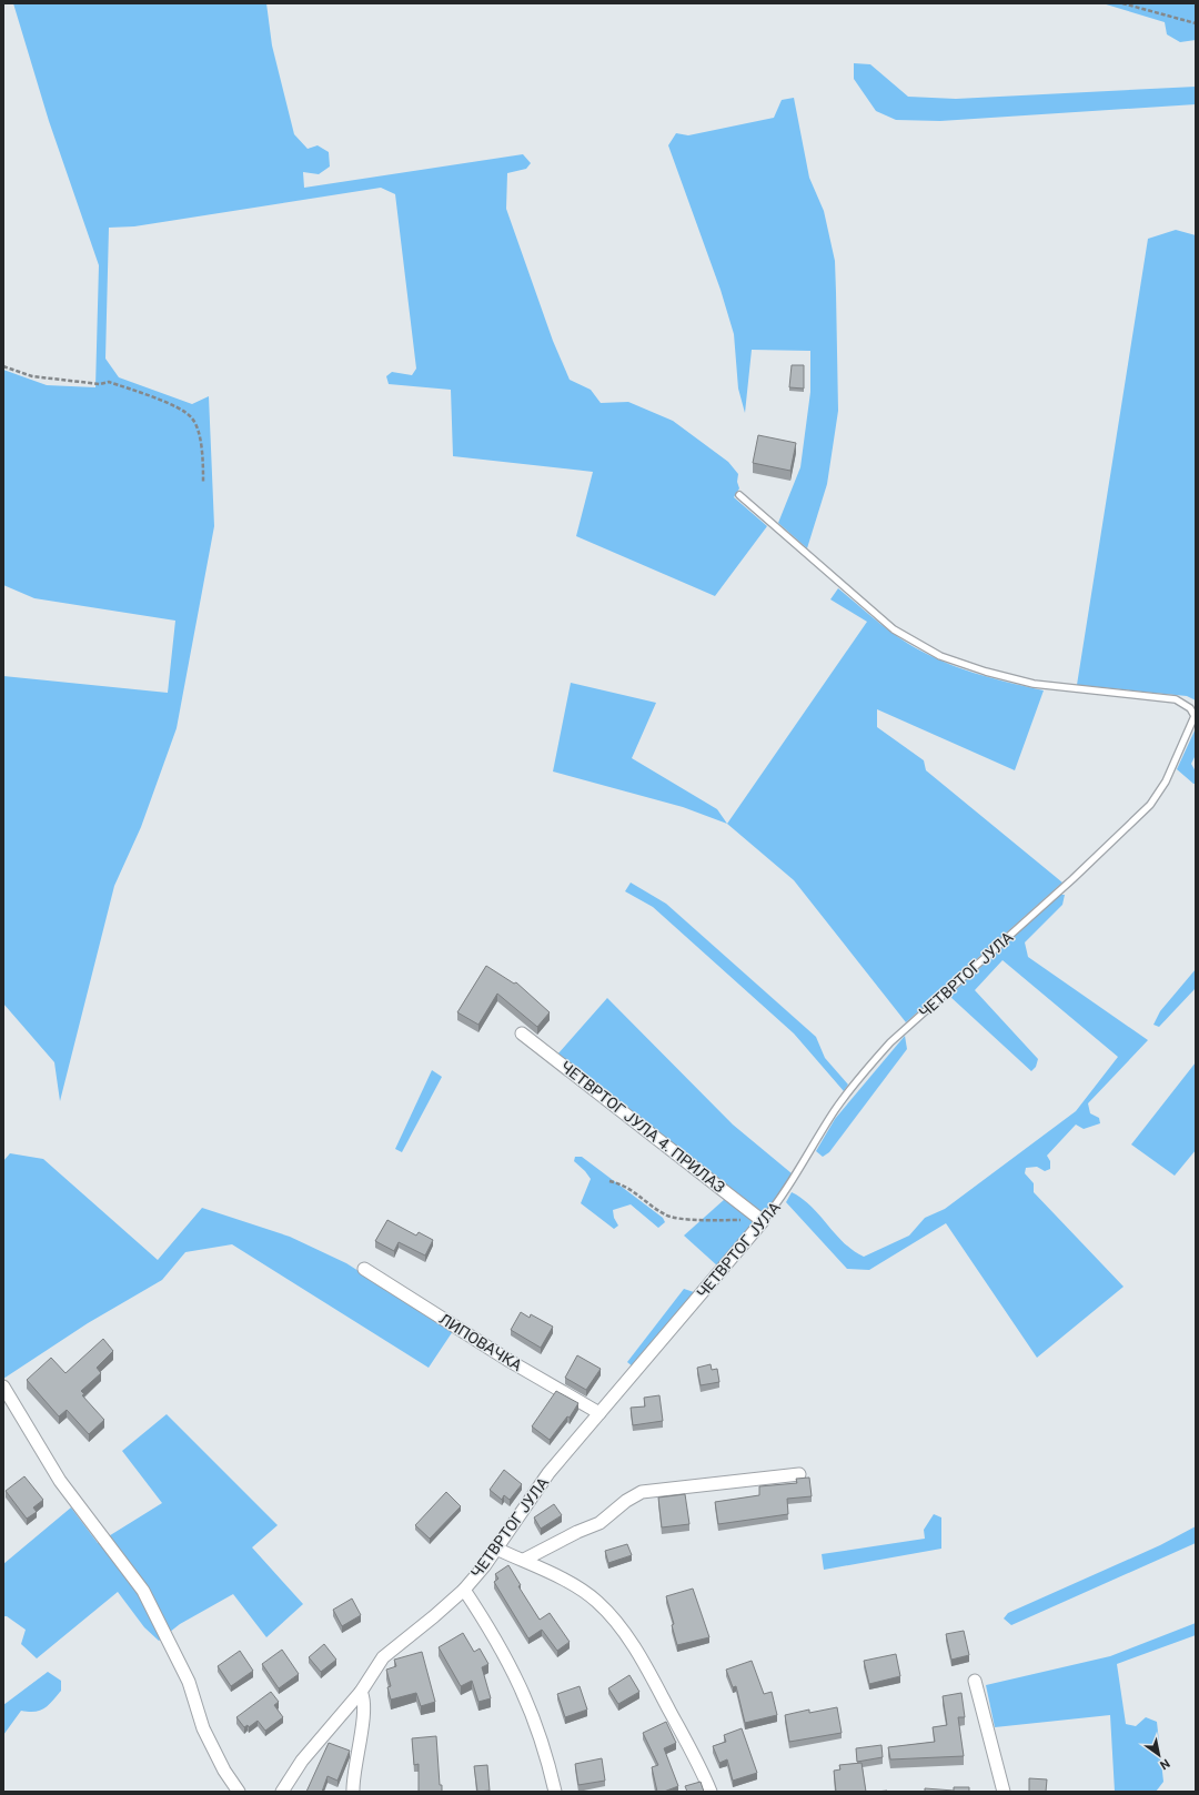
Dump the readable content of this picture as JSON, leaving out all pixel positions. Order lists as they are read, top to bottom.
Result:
{
  "streets": {
    "street": ["ЧЕТВРТОГ ЈУЛА", "ЧЕТВРТОГ ЈУЛА 4. ПРИЛАЗ", "ЛИПОВАЧКА"]
  },
  "crossings": [
    ["ЧЕТВРТОГ ЈУЛА", "ЧЕТВРТОГ ЈУЛА 4. ПРИЛАЗ"],
    ["ЧЕТВРТОГ ЈУЛА", "ЛИПОВАЧКА"]
  ],
  "north": "bottom right"
}
